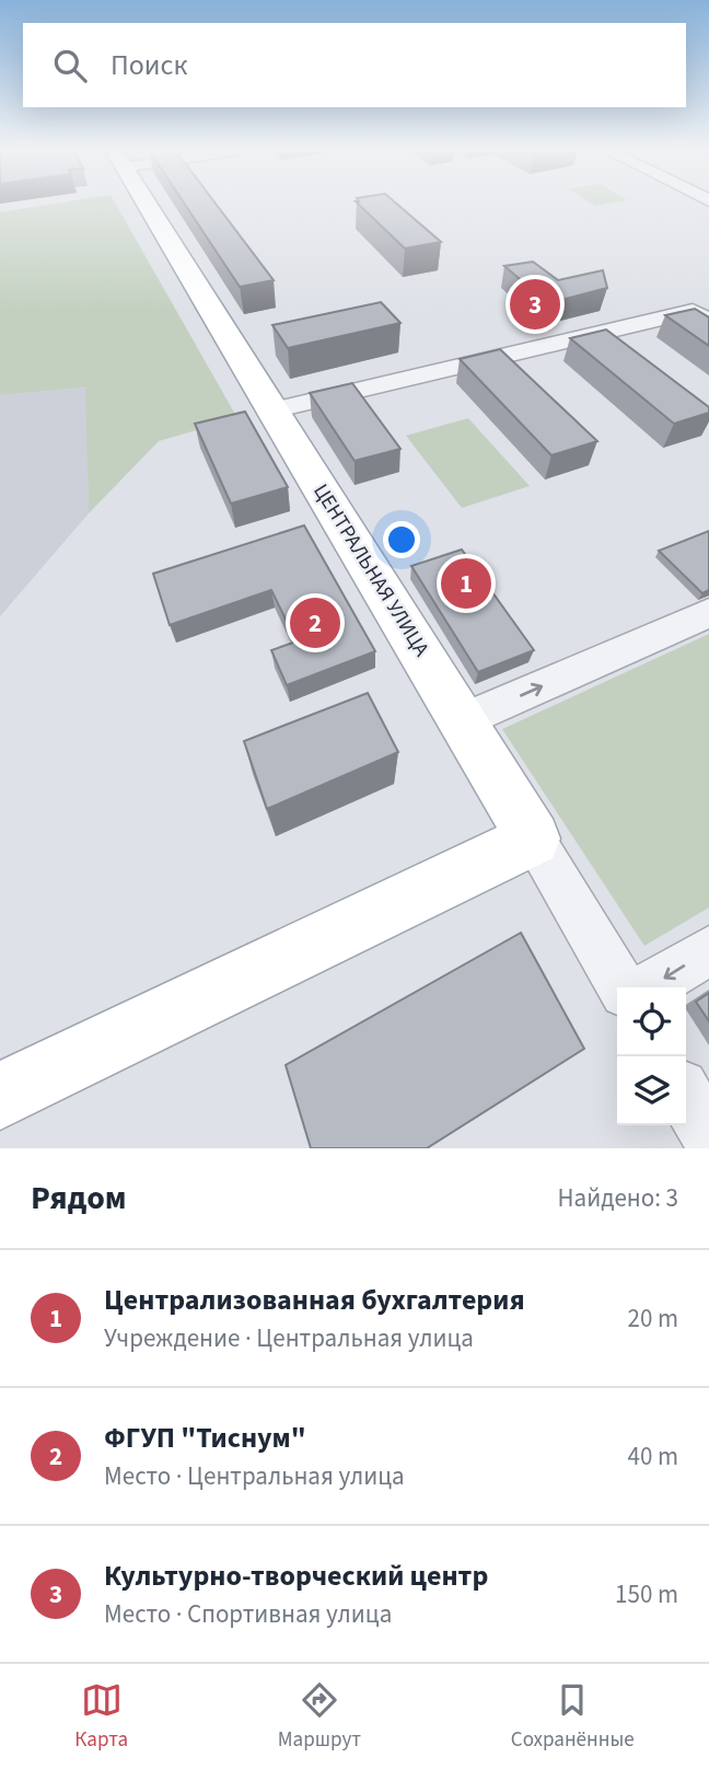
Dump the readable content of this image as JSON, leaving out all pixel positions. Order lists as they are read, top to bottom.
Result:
{
  "streets": {
    "main road": ["ЦЕНТРАЛЬНАЯ УЛИЦА"]
  },
  "page": {
    "search": "Поиск",
    "pins": ["3", "1", "2"],
    "heading": ["Рядом", "Найдено: 3"],
    "list": [
      {
        "mark": "1",
        "name": "Централизованная бухгалтерия",
        "note": "Учреждение · Центральная улица",
        "value": "20 m"
      },
      {
        "mark": "2",
        "name": "ФГУП \"Тиснум\"",
        "note": "Место · Центральная улица",
        "value": "40 m"
      },
      {
        "mark": "3",
        "name": "Культурно-творческий центр",
        "note": "Место · Спортивная улица",
        "value": "150 m"
      }
    ],
    "nav": ["Карта", "Маршрут", "Сохранённые"]
  }
}
